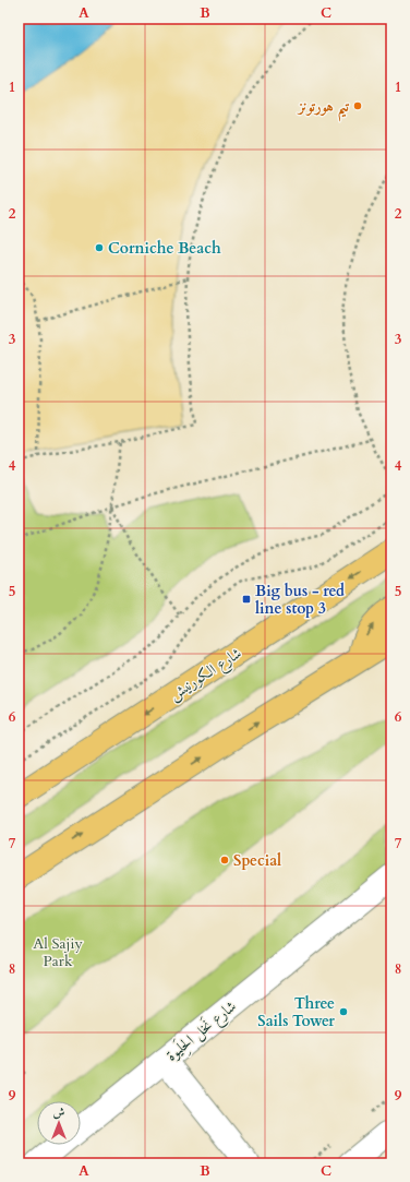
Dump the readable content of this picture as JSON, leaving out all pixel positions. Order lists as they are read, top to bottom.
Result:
{
  "streets": {
    "main road": ["شارع الكورنيش"],
    "street": ["شارع نَخل الحِلَيوة"]
  },
  "parks": ["Al Sajiy Park"],
  "places": {
    "other": [
      "تيم هورتونز",
      "Corniche Beach",
      "Special",
      "Three Sails Tower"
    ],
    "transit": ["Big bus - red line stop 3"]
  },
  "north": "top",
  "grid": {
    "columns": ["A", "B", "C"],
    "rows": [
      "1",
      "2",
      "3",
      "4",
      "5",
      "6",
      "7",
      "8",
      "9"
    ]
  }
}
